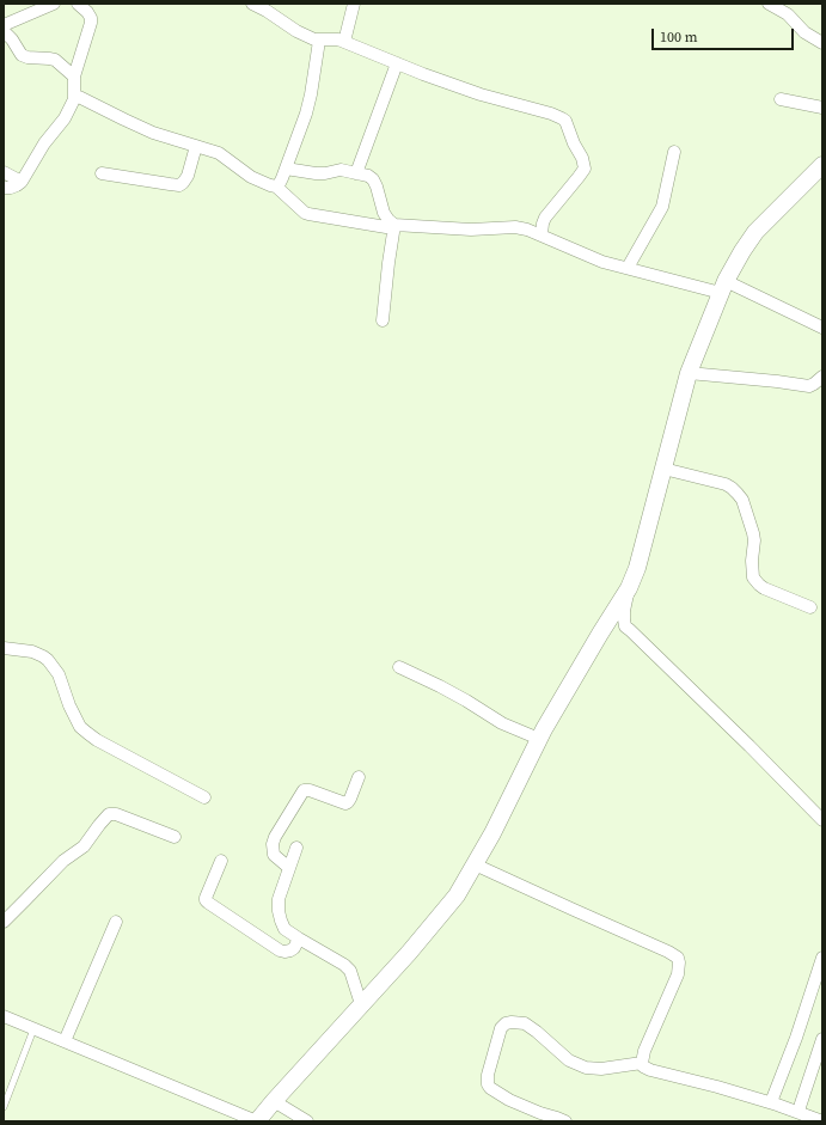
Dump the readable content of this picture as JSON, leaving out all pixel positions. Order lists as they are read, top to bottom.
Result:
{
  "scale_bar": "100 m"
}
